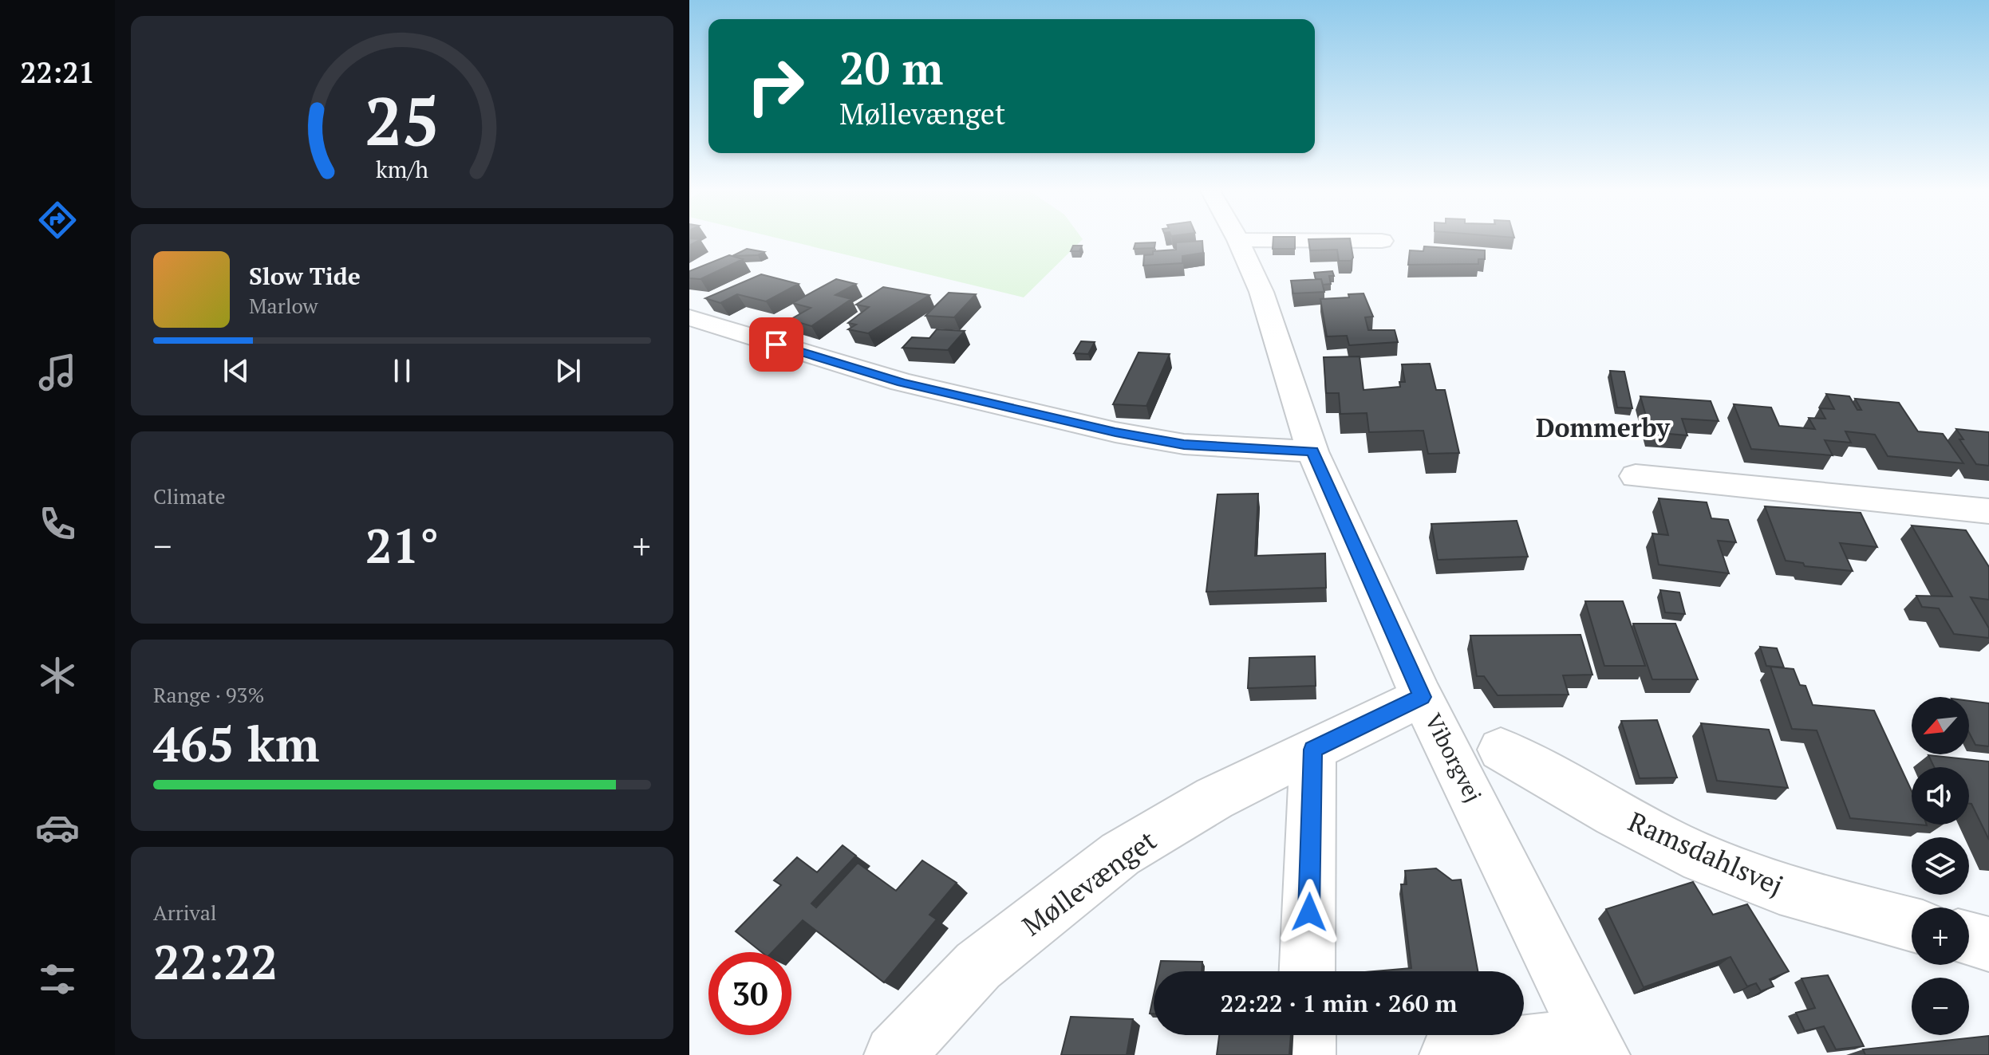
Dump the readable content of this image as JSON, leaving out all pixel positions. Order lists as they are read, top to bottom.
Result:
{
  "streets": {
    "street": ["Viborgvej", "Ramsdahlsvej", "Møllevænget"]
  },
  "crossings": [
    ["Viborgvej", "Møllevænget"]
  ],
  "districts": ["Dommerby"],
  "north": "bottom left",
  "page": {
    "tabs": "22:21",
    "turn": ["20 m", "Møllevænget"],
    "song": ["Slow Tide", "Marlow"],
    "tile": [
      "Climate",
      ["Range · 93%", "465 km"],
      ["Arrival", "22:22"]
    ],
    "heat": ["−", "21°", "+"],
    "map_buttons": ["+", "−"],
    "limit": "30",
    "trip": "22:22 · 1 min · 260 m",
    "gauge": ["25", "km/h"]
  }
}
